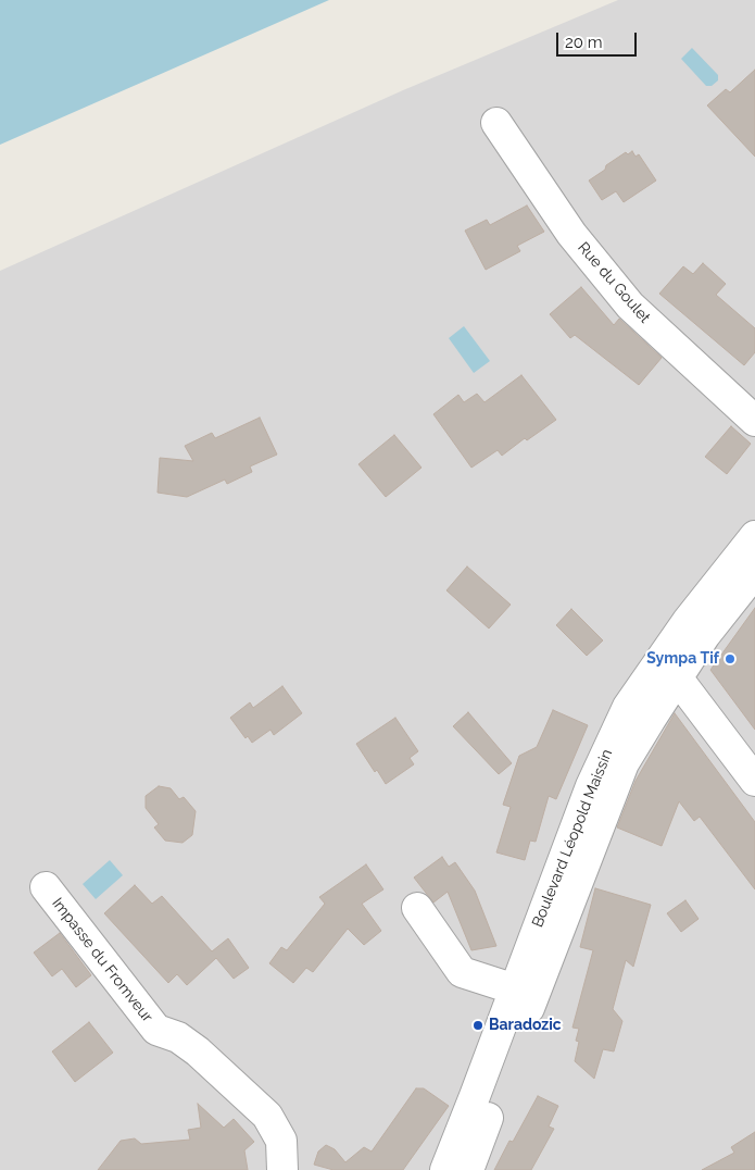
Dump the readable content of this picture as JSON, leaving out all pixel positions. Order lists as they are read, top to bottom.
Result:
{
  "streets": {
    "street": ["Rue du Goulet", "Boulevard Léopold Maissin", "Impasse du Fromveur"]
  },
  "places": ["Sympa Tif", "Baradozic"],
  "scale_bar": "20 m"
}
